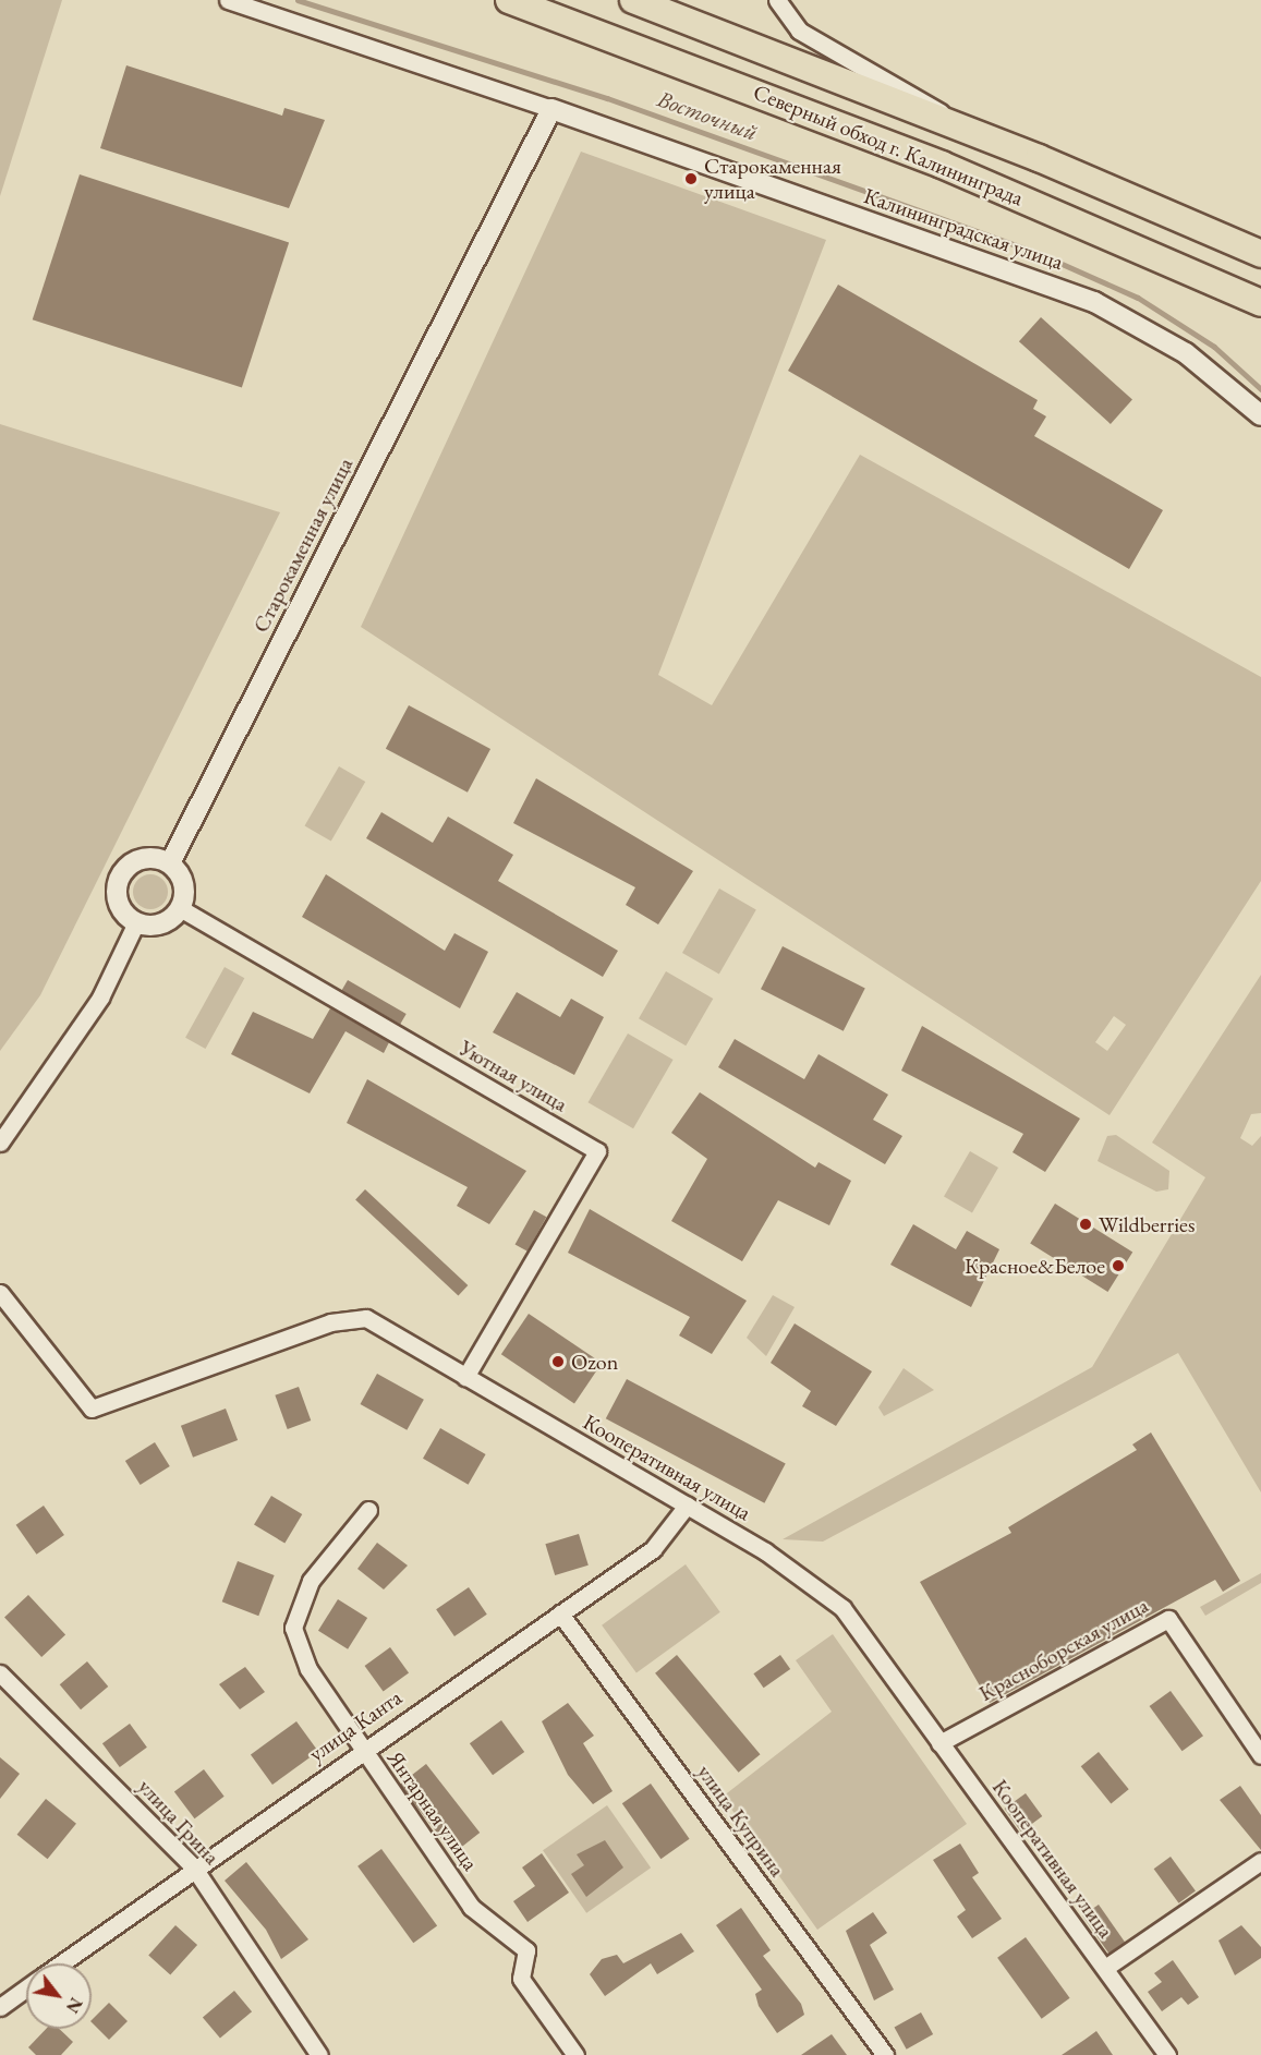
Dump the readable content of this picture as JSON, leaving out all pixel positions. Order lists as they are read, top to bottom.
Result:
{
  "streets": {
    "highway": ["Северный обход г. Калининграда"],
    "street": [
      "Калининградская улица",
      "Старокаменная улица",
      "Уютная улица",
      "Кооперативная улица",
      "Красноборская улица",
      "улица Канта",
      "Янтарная улица",
      "улица Куприна",
      "улица Грина"
    ]
  },
  "crossings": [
    ["Калининградская улица", "Старокаменная улица"],
    ["Старокаменная улица", "Уютная улица"],
    ["Уютная улица", "Кооперативная улица"],
    ["Кооперативная улица", "Красноборская улица"],
    ["Кооперативная улица", "улица Канта"],
    ["улица Канта", "Янтарная улица"],
    ["улица Канта", "улица Куприна"],
    ["улица Канта", "улица Грина"]
  ],
  "water": ["Восточный"],
  "places": [
    "Старокаменная улица",
    "Wildberries",
    "Красное&Белое",
    "Ozon"
  ],
  "north": "bottom right"
}
